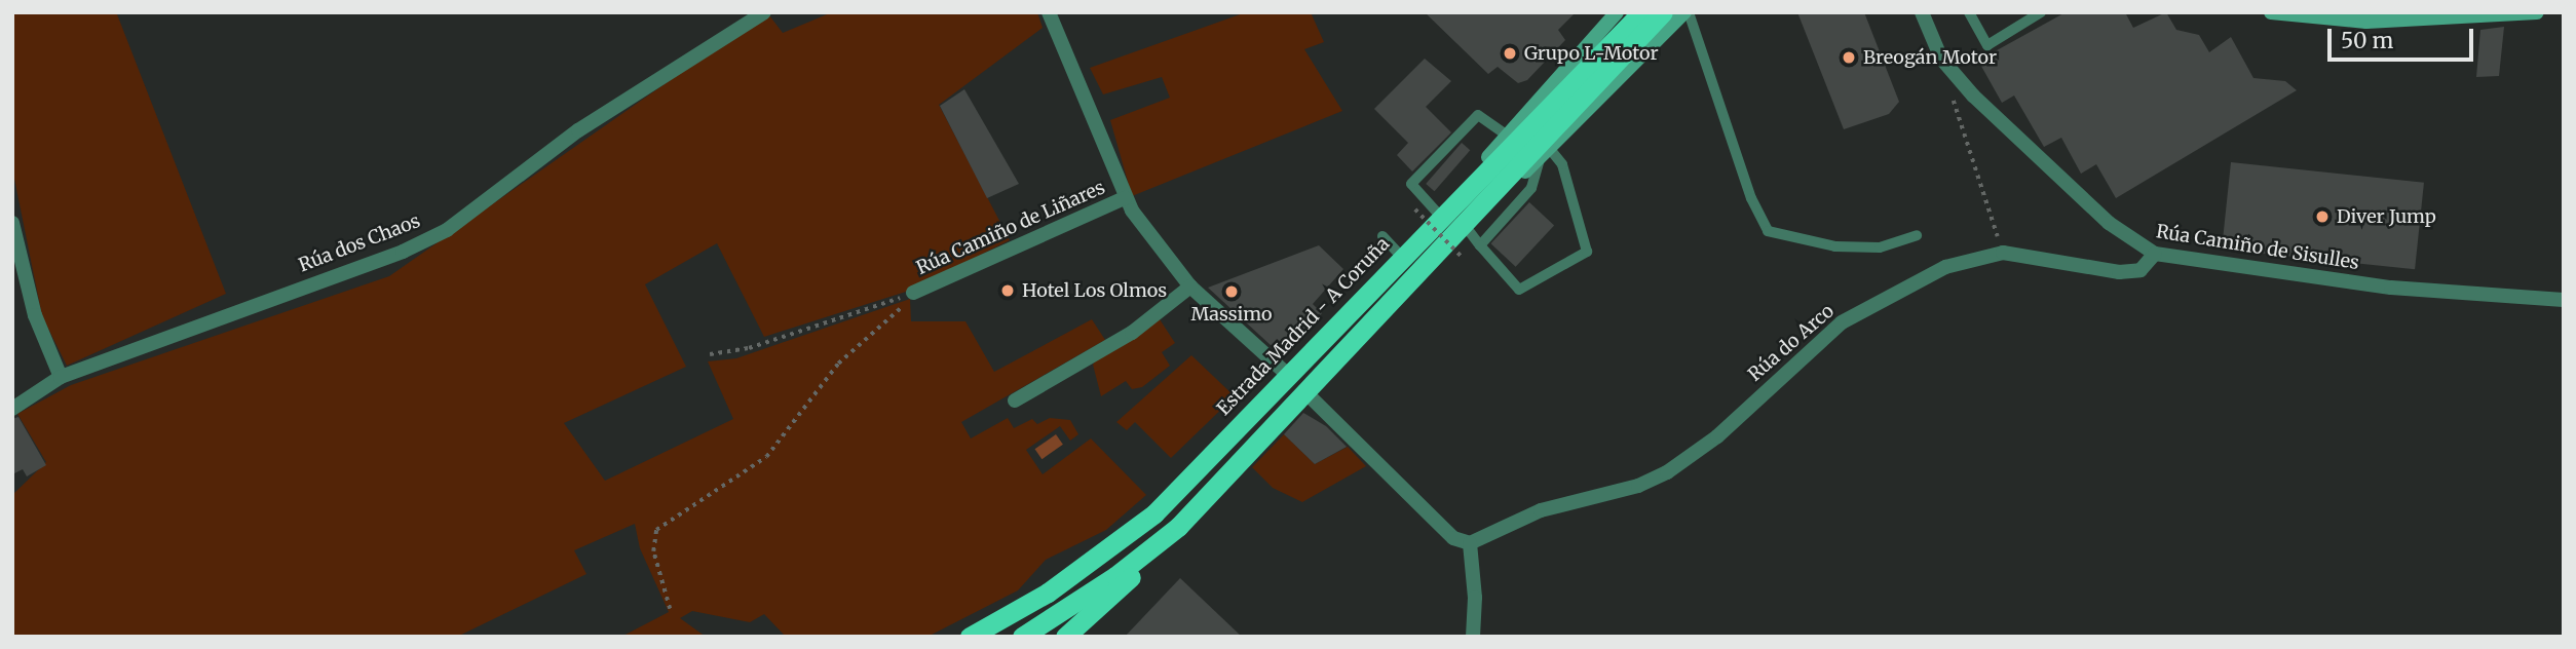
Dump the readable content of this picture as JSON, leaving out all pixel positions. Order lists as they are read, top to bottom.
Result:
{
  "streets": {
    "highway": ["Estrada Madrid - A Coruña"],
    "street": [
      "Rúa Camiño de Liñares",
      "Rúa dos Chaos",
      "Rúa Camiño de Sisulles",
      "Rúa do Arco"
    ]
  },
  "crossings": [
    ["Rúa Camiño de Liñares", "Estrada Madrid - A Coruña"],
    ["Rúa Camiño de Sisulles", "Rúa do Arco"]
  ],
  "places": [
    "Grupo L-Motor",
    "Breogán Motor",
    "Diver Jump",
    "Hotel Los Olmos",
    "Massimo"
  ],
  "scale_bar": "50 m"
}
